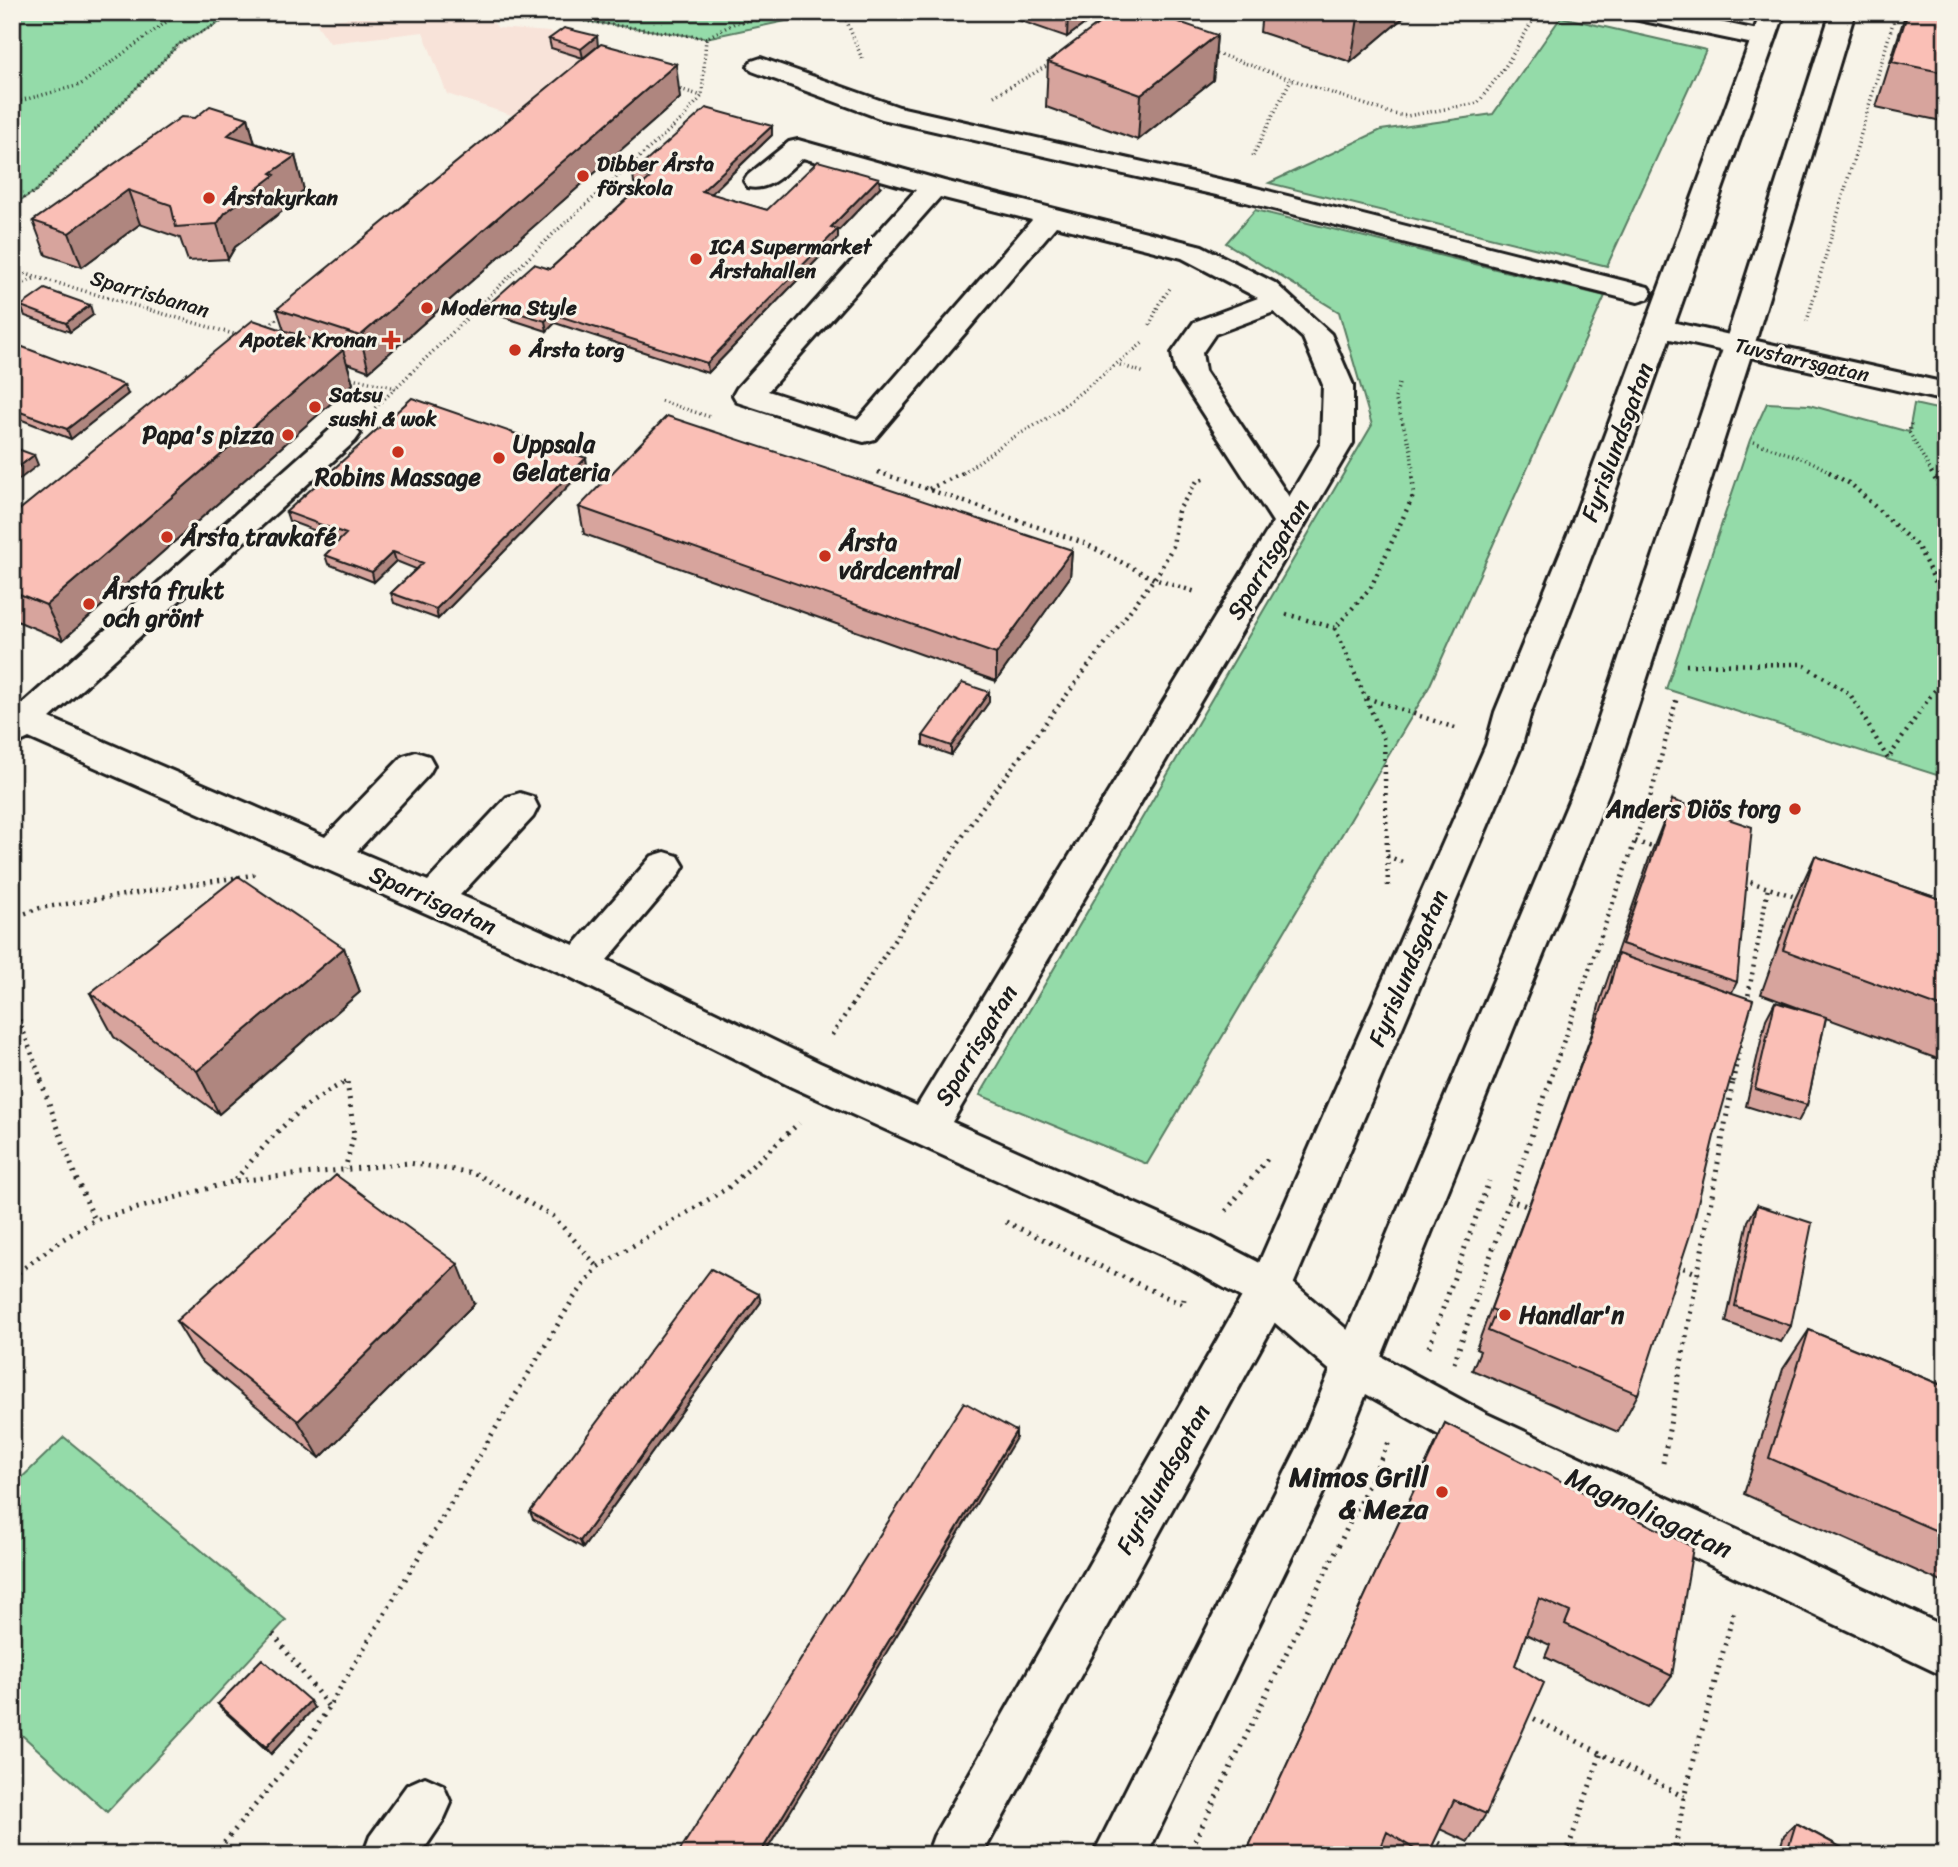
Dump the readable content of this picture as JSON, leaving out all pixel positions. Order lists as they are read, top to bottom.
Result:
{
  "streets": {
    "street": [
      "Tuvstarrsgatan",
      "Fyrislundsgatan",
      "Sparrisgatan",
      "Magnoliagatan"
    ],
    "path": ["Sparrisbanan"]
  },
  "crossings": [
    ["Tuvstarrsgatan", "Fyrislundsgatan"],
    ["Fyrislundsgatan", "Sparrisgatan"],
    ["Sparrisgatan", "Magnoliagatan"]
  ],
  "places": {
    "other": [
      "Dibber Årsta förskola",
      "Årstakyrkan",
      "ICA Supermarket Årstahallen",
      "Moderna Style",
      "Årsta torg",
      "Satsu sushi & wok",
      "Papa's pizza",
      "Robins Massage",
      "Uppsala Gelateria",
      "Årsta travkafé",
      "Årsta vårdcentral",
      "Årsta frukt och grönt",
      "Anders Diös torg",
      "Handlar'n",
      "Mimos Grill & Meza"
    ],
    "health": ["Apotek Kronan"]
  }
}
